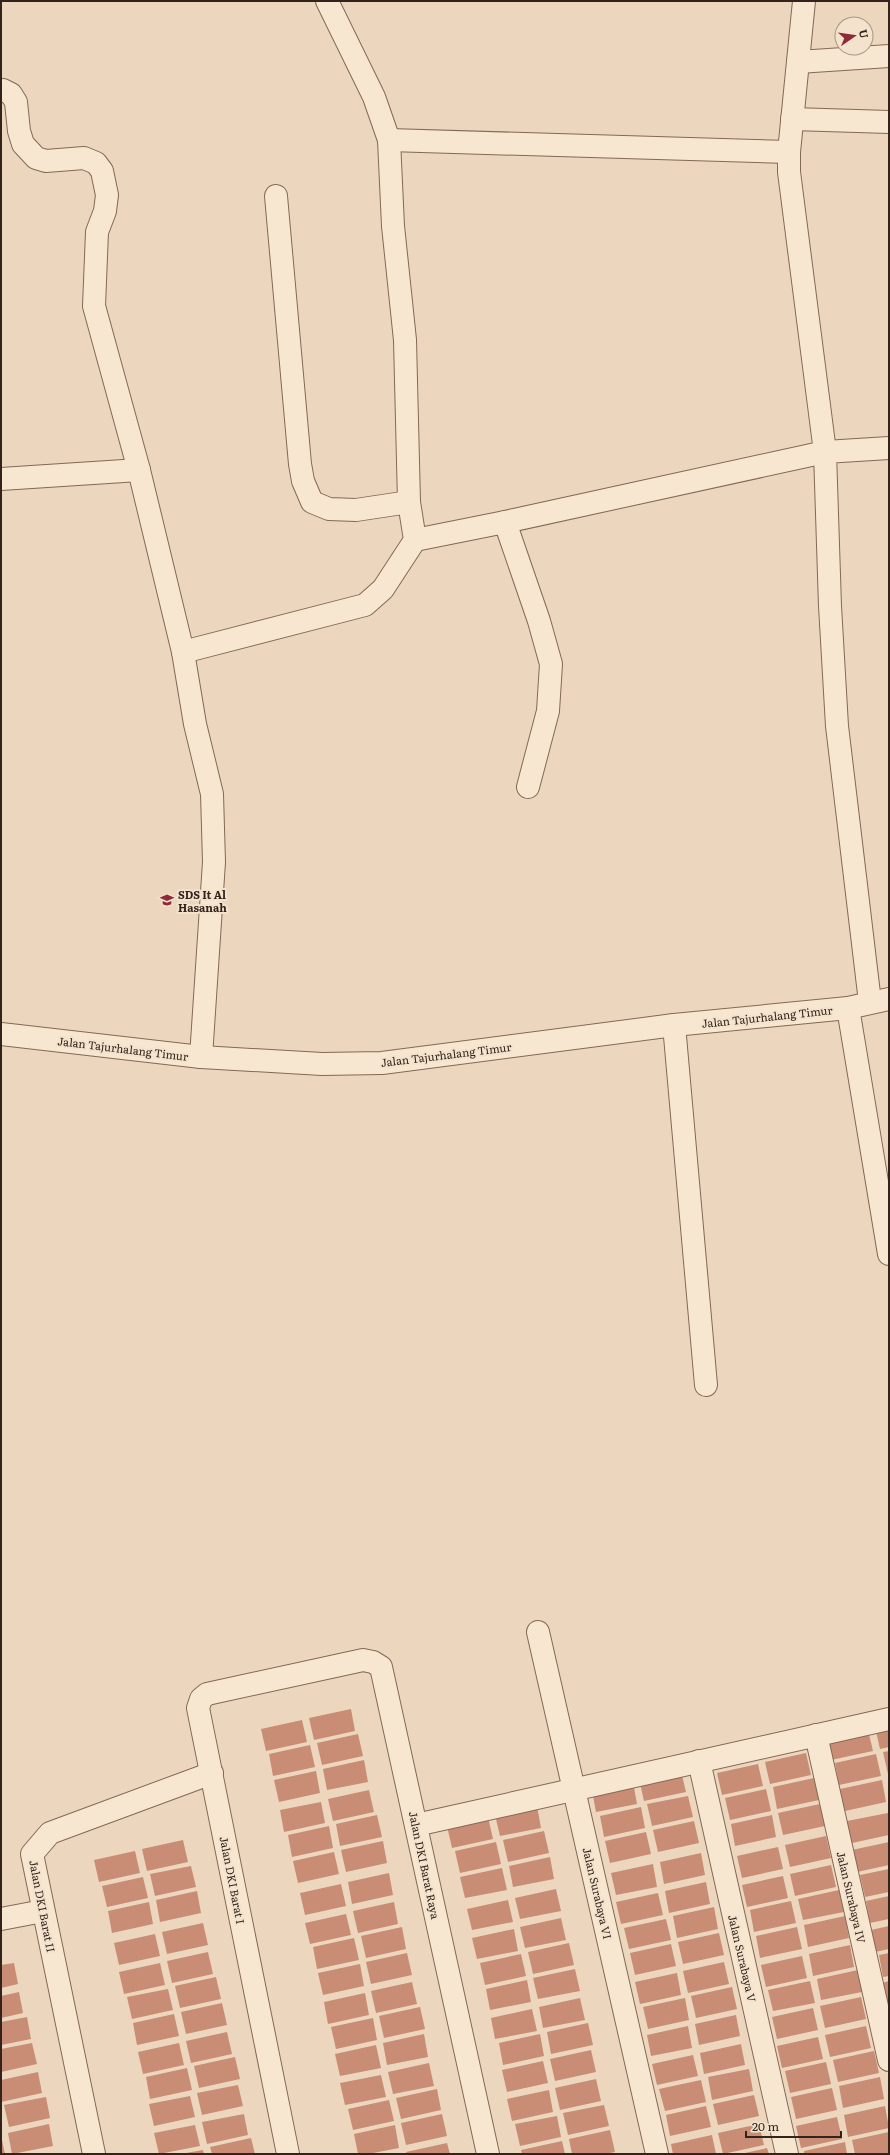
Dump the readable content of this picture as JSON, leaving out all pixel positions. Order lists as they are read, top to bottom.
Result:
{
  "streets": {
    "street": [
      "Jalan Tajurhalang Timur",
      "Jalan DKI Barat Raya",
      "Jalan DKI Barat I",
      "Jalan Surabaya VI",
      "Jalan Surabaya IV",
      "Jalan DKI Barat II",
      "Jalan Surabaya V"
    ]
  },
  "crossings": [
    ["Jalan DKI Barat Raya", "Jalan DKI Barat I"],
    ["Jalan DKI Barat I", "Jalan DKI Barat II"]
  ],
  "places": {
    "school or university": ["SDS It Al Hasanah"]
  },
  "scale_bar": "20 m",
  "north": "right"
}
